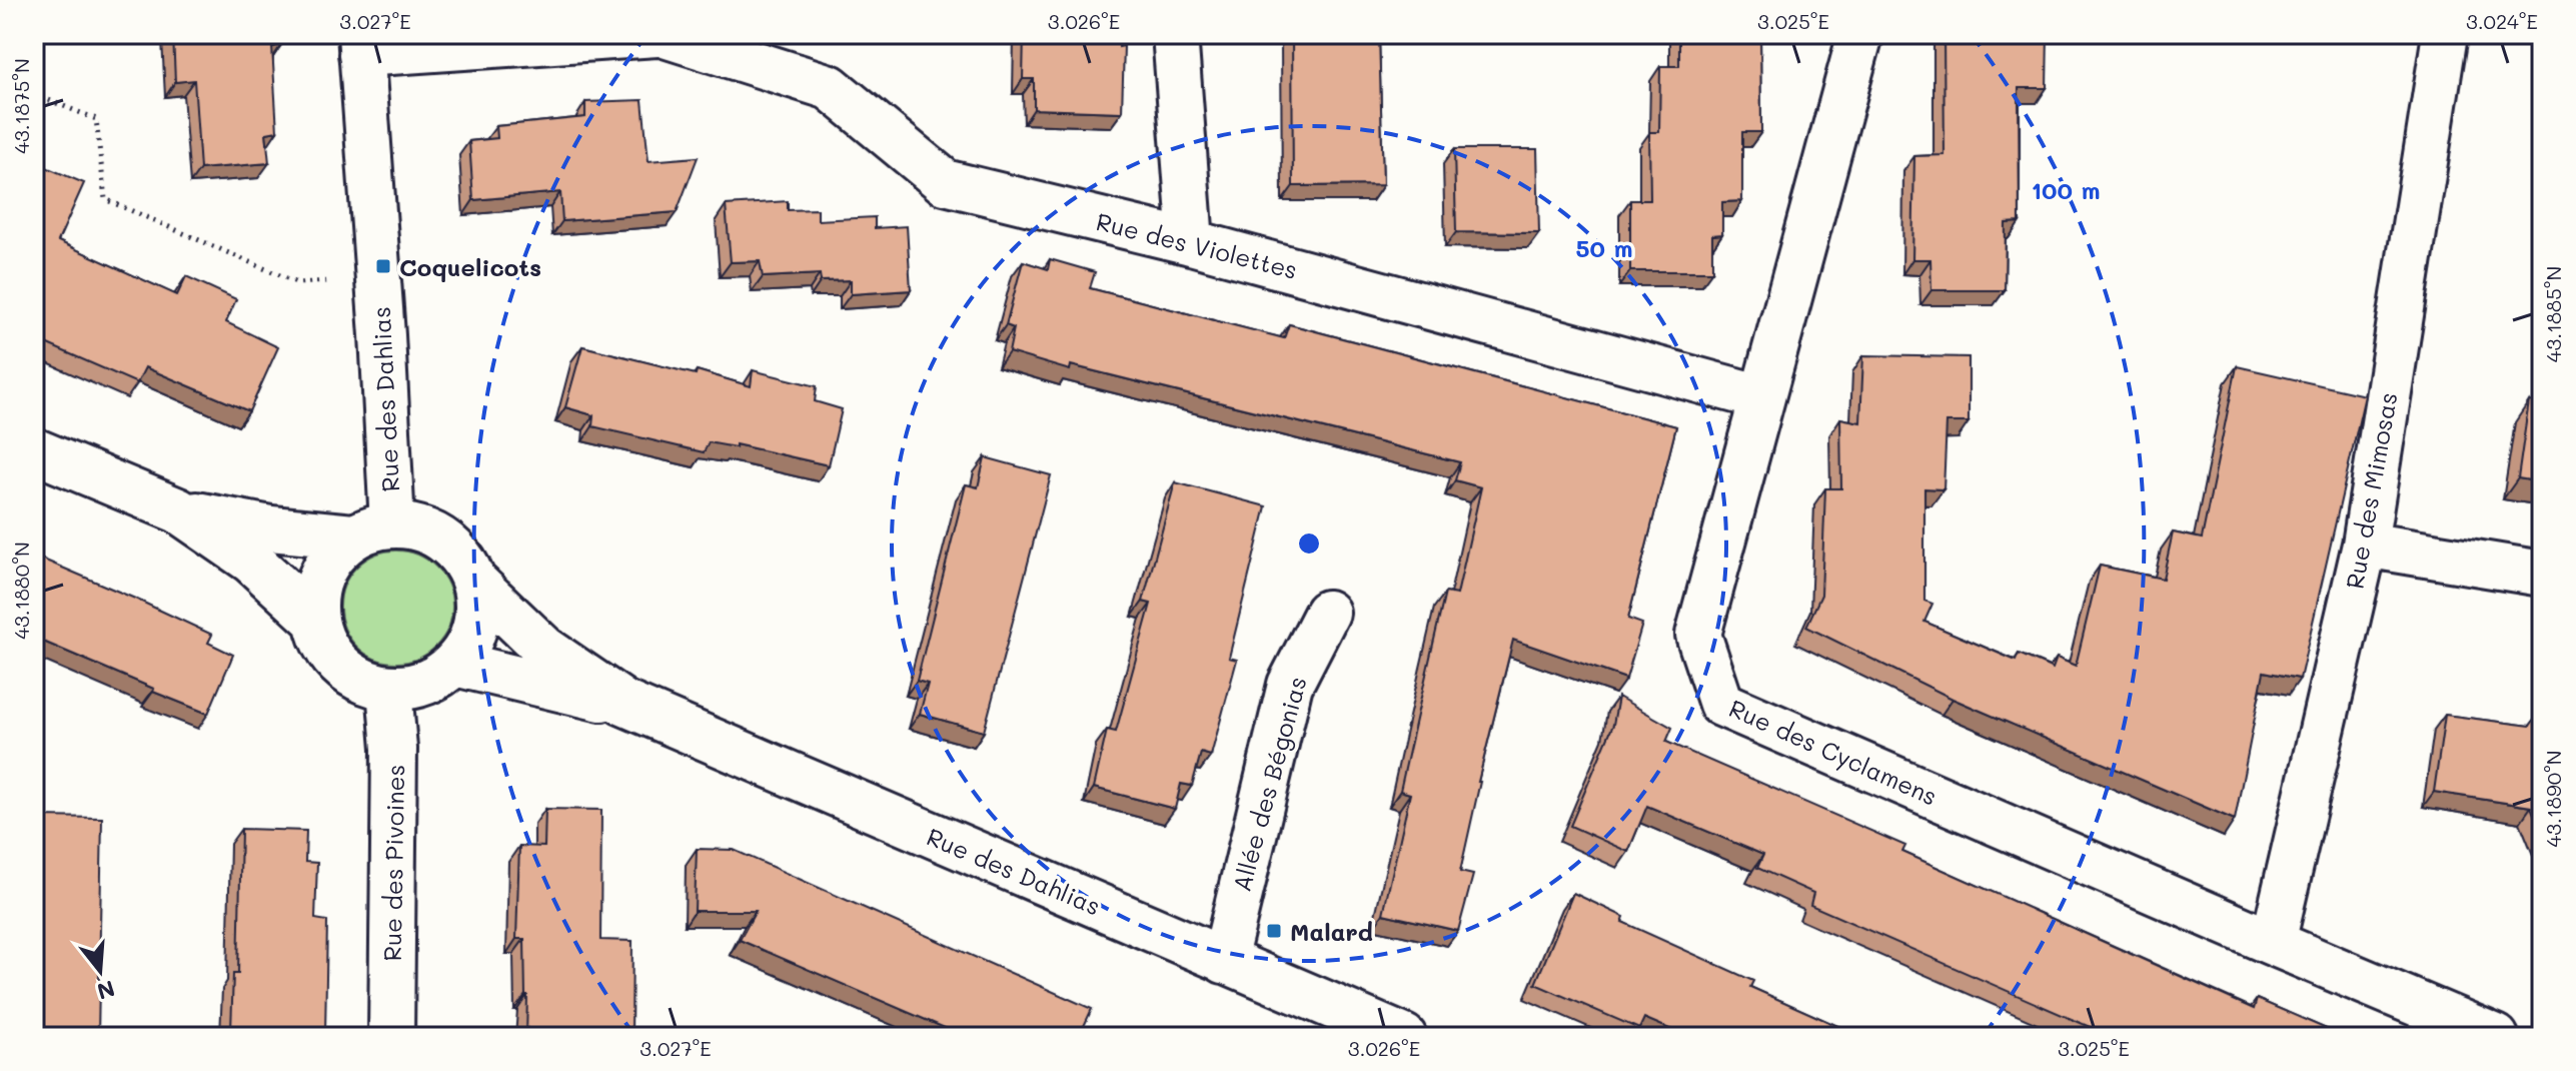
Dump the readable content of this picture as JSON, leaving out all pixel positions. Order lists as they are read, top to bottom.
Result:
{
  "streets": {
    "street": [
      "Rue des Violettes",
      "Rue des Dahlias",
      "Rue des Mimosas",
      "Rue des Cyclamens",
      "Allée des Bégonias",
      "Rue des Pivoines"
    ]
  },
  "crossings": [
    ["Rue des Violettes", "Rue des Dahlias"],
    ["Rue des Violettes", "Rue des Cyclamens"],
    ["Rue des Dahlias", "Allée des Bégonias"],
    ["Rue des Dahlias", "Rue des Pivoines"],
    ["Rue des Mimosas", "Rue des Cyclamens"]
  ],
  "places": {
    "transit": ["Coquelicots", "Malard"]
  },
  "north": "bottom",
  "coordinates": [
    "3.027°E",
    "3.026°E",
    "3.025°E",
    "3.024°E",
    "43.1875°N",
    "43.1885°N",
    "43.1880°N",
    "43.1890°N"
  ],
  "rings": ["100 m", "50 m"]
}
